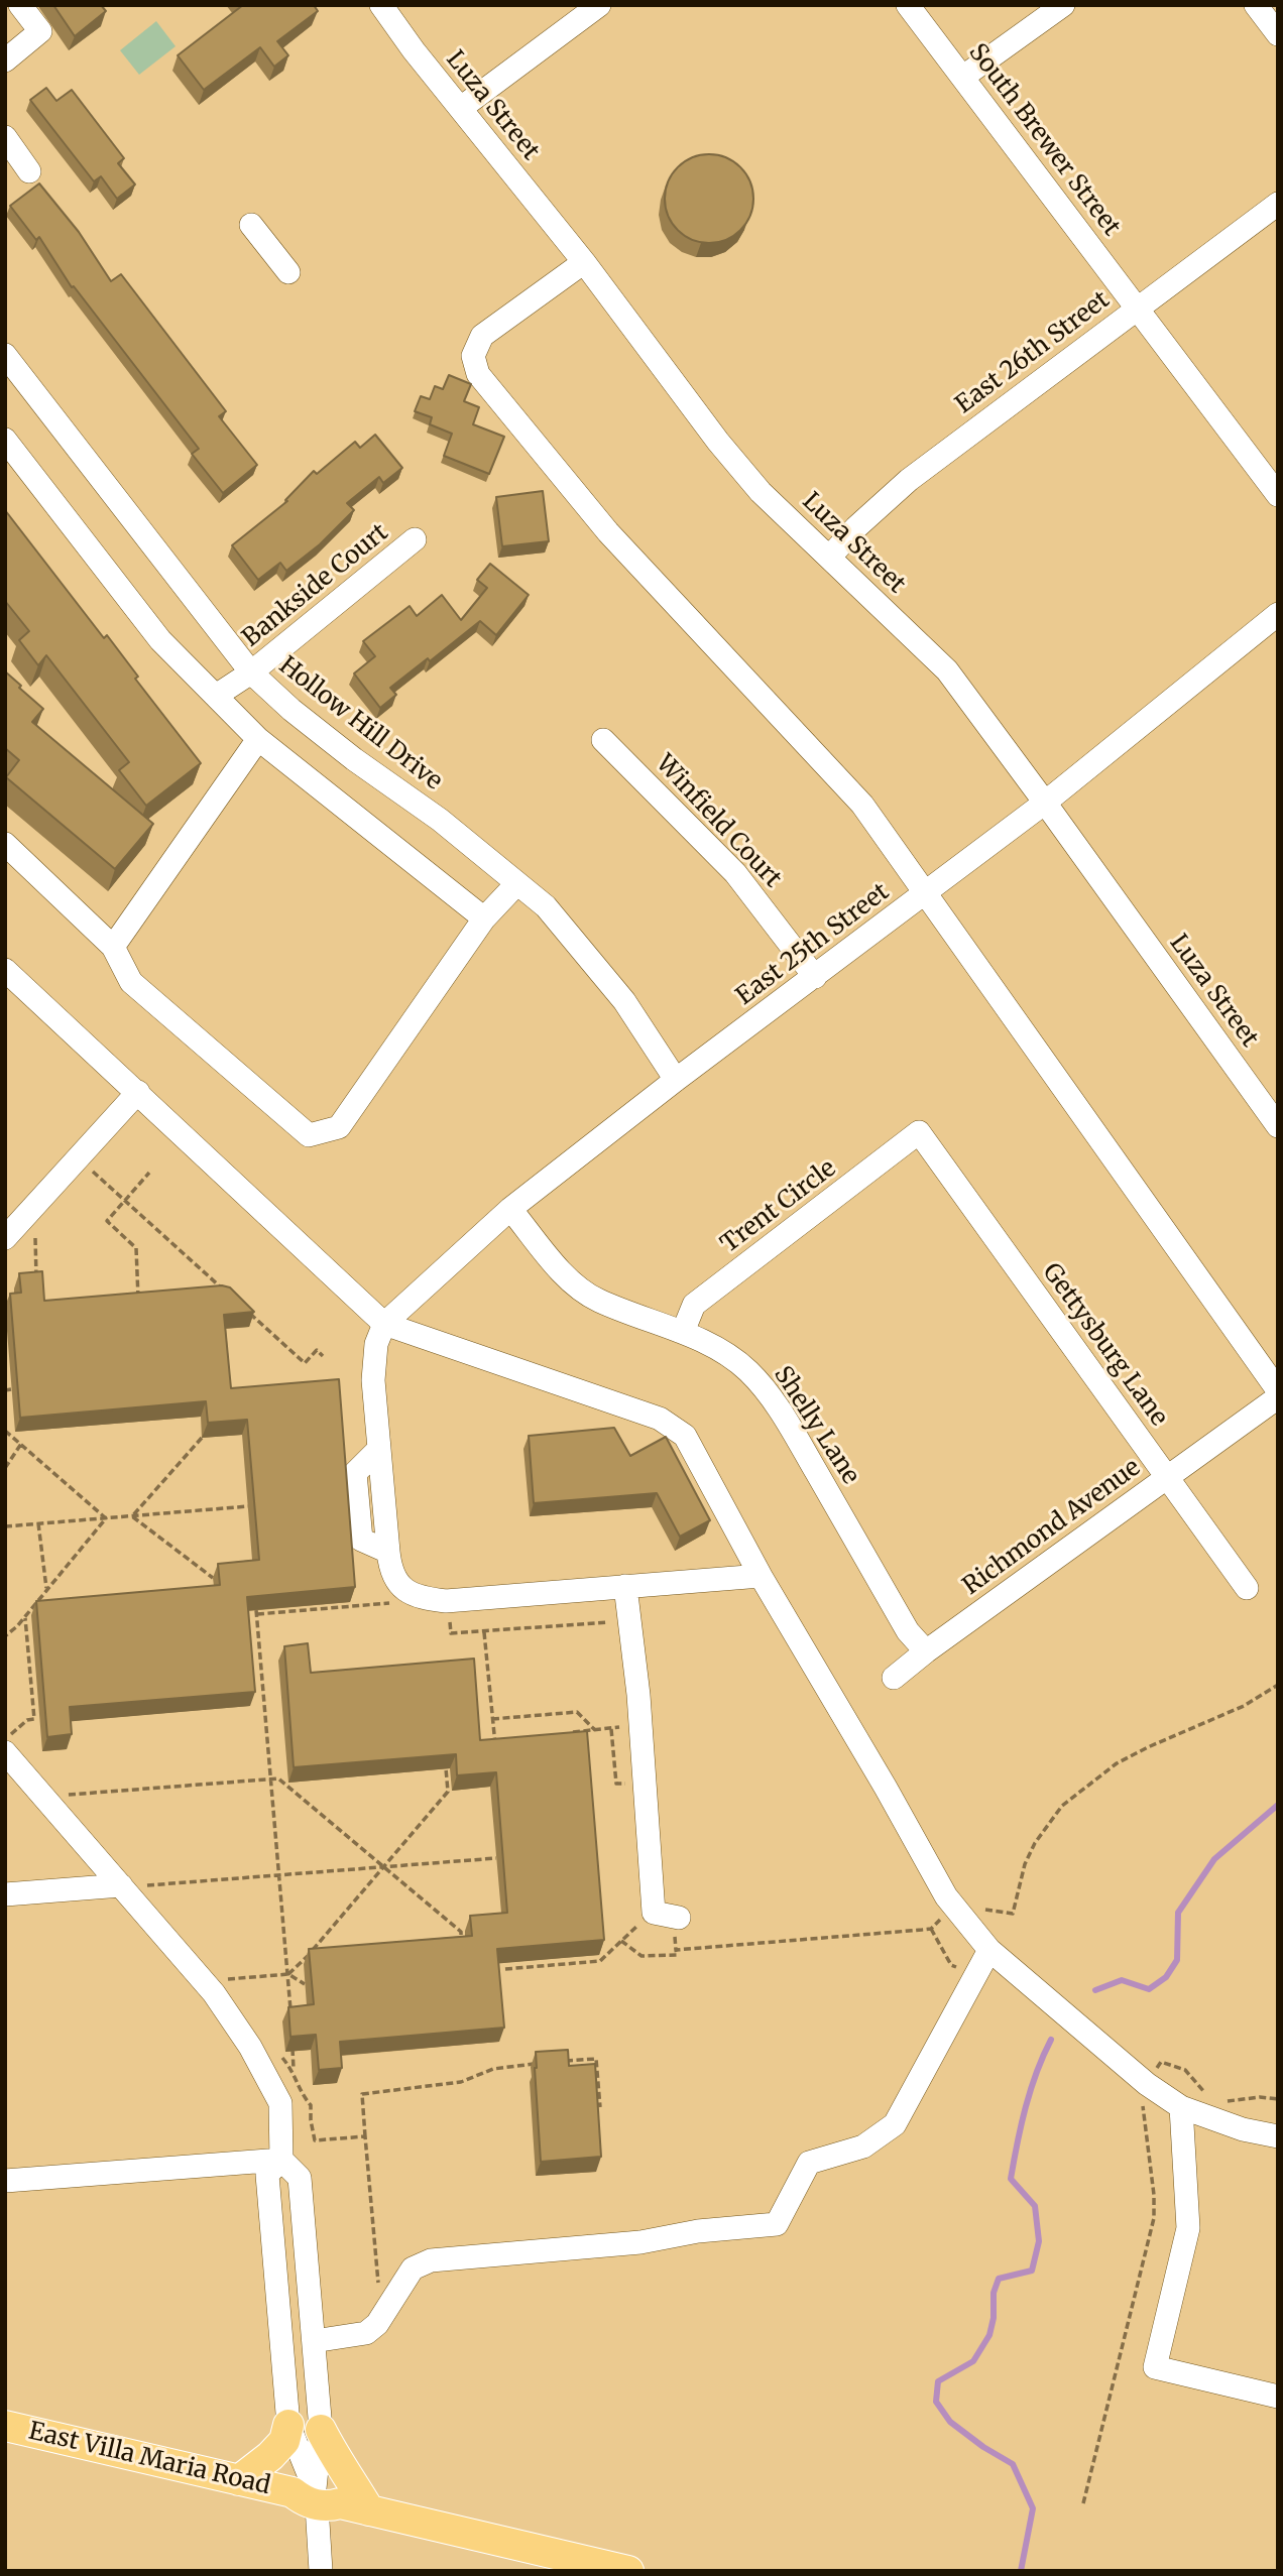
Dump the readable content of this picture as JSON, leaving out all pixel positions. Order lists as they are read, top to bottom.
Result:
{
  "streets": {
    "main road": ["East Villa Maria Road"],
    "street": [
      "Luza Street",
      "South Brewer Street",
      "East 26th Street",
      "Bankside Court",
      "Hollow Hill Drive",
      "Winfield Court",
      "East 25th Street",
      "Trent Circle",
      "Gettysburg Lane",
      "Shelly Lane",
      "Richmond Avenue"
    ]
  },
  "crossings": [
    ["Luza Street", "East 26th Street"],
    ["Luza Street", "East 25th Street"],
    ["South Brewer Street", "East 26th Street"],
    ["Bankside Court", "Hollow Hill Drive"],
    ["Hollow Hill Drive", "East 25th Street"],
    ["Winfield Court", "East 25th Street"],
    ["East 25th Street", "Shelly Lane"],
    ["Trent Circle", "Gettysburg Lane"],
    ["Trent Circle", "Shelly Lane"],
    ["Gettysburg Lane", "Richmond Avenue"],
    ["Shelly Lane", "Richmond Avenue"]
  ]
}
